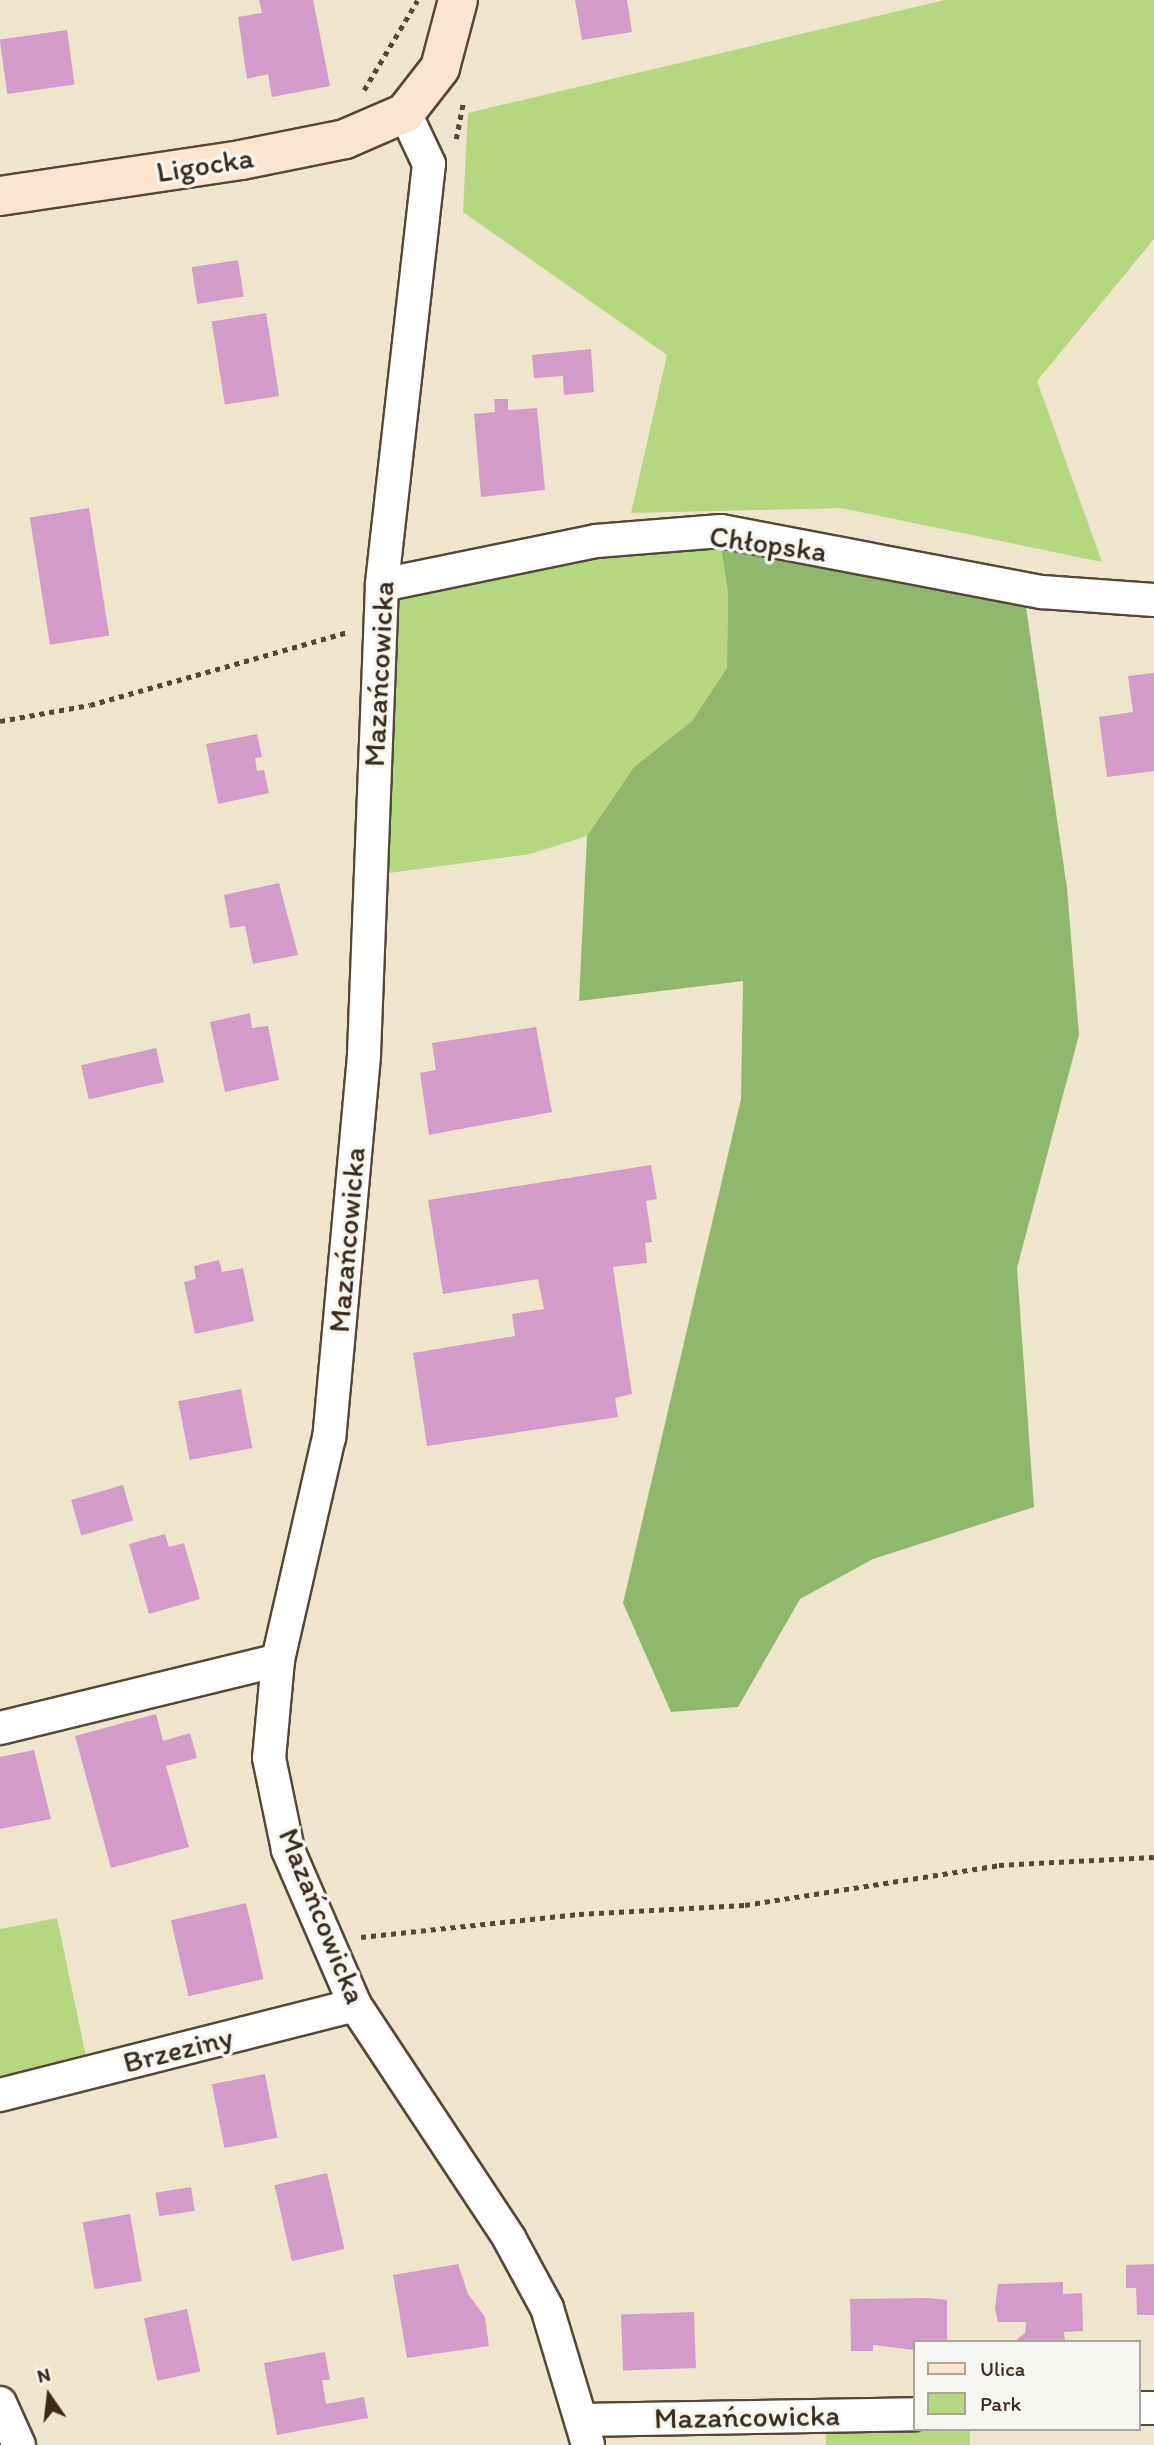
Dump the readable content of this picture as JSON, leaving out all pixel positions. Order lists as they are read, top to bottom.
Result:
{
  "streets": {
    "street": [
      "Ligocka",
      "Chłopska",
      "Mazańcowicka",
      "Brzeziny"
    ]
  },
  "crossings": [
    ["Ligocka", "Mazańcowicka"],
    ["Chłopska", "Mazańcowicka"],
    ["Mazańcowicka", "Brzeziny"]
  ],
  "legend": ["Ulica", "Park"],
  "north": "top"
}
